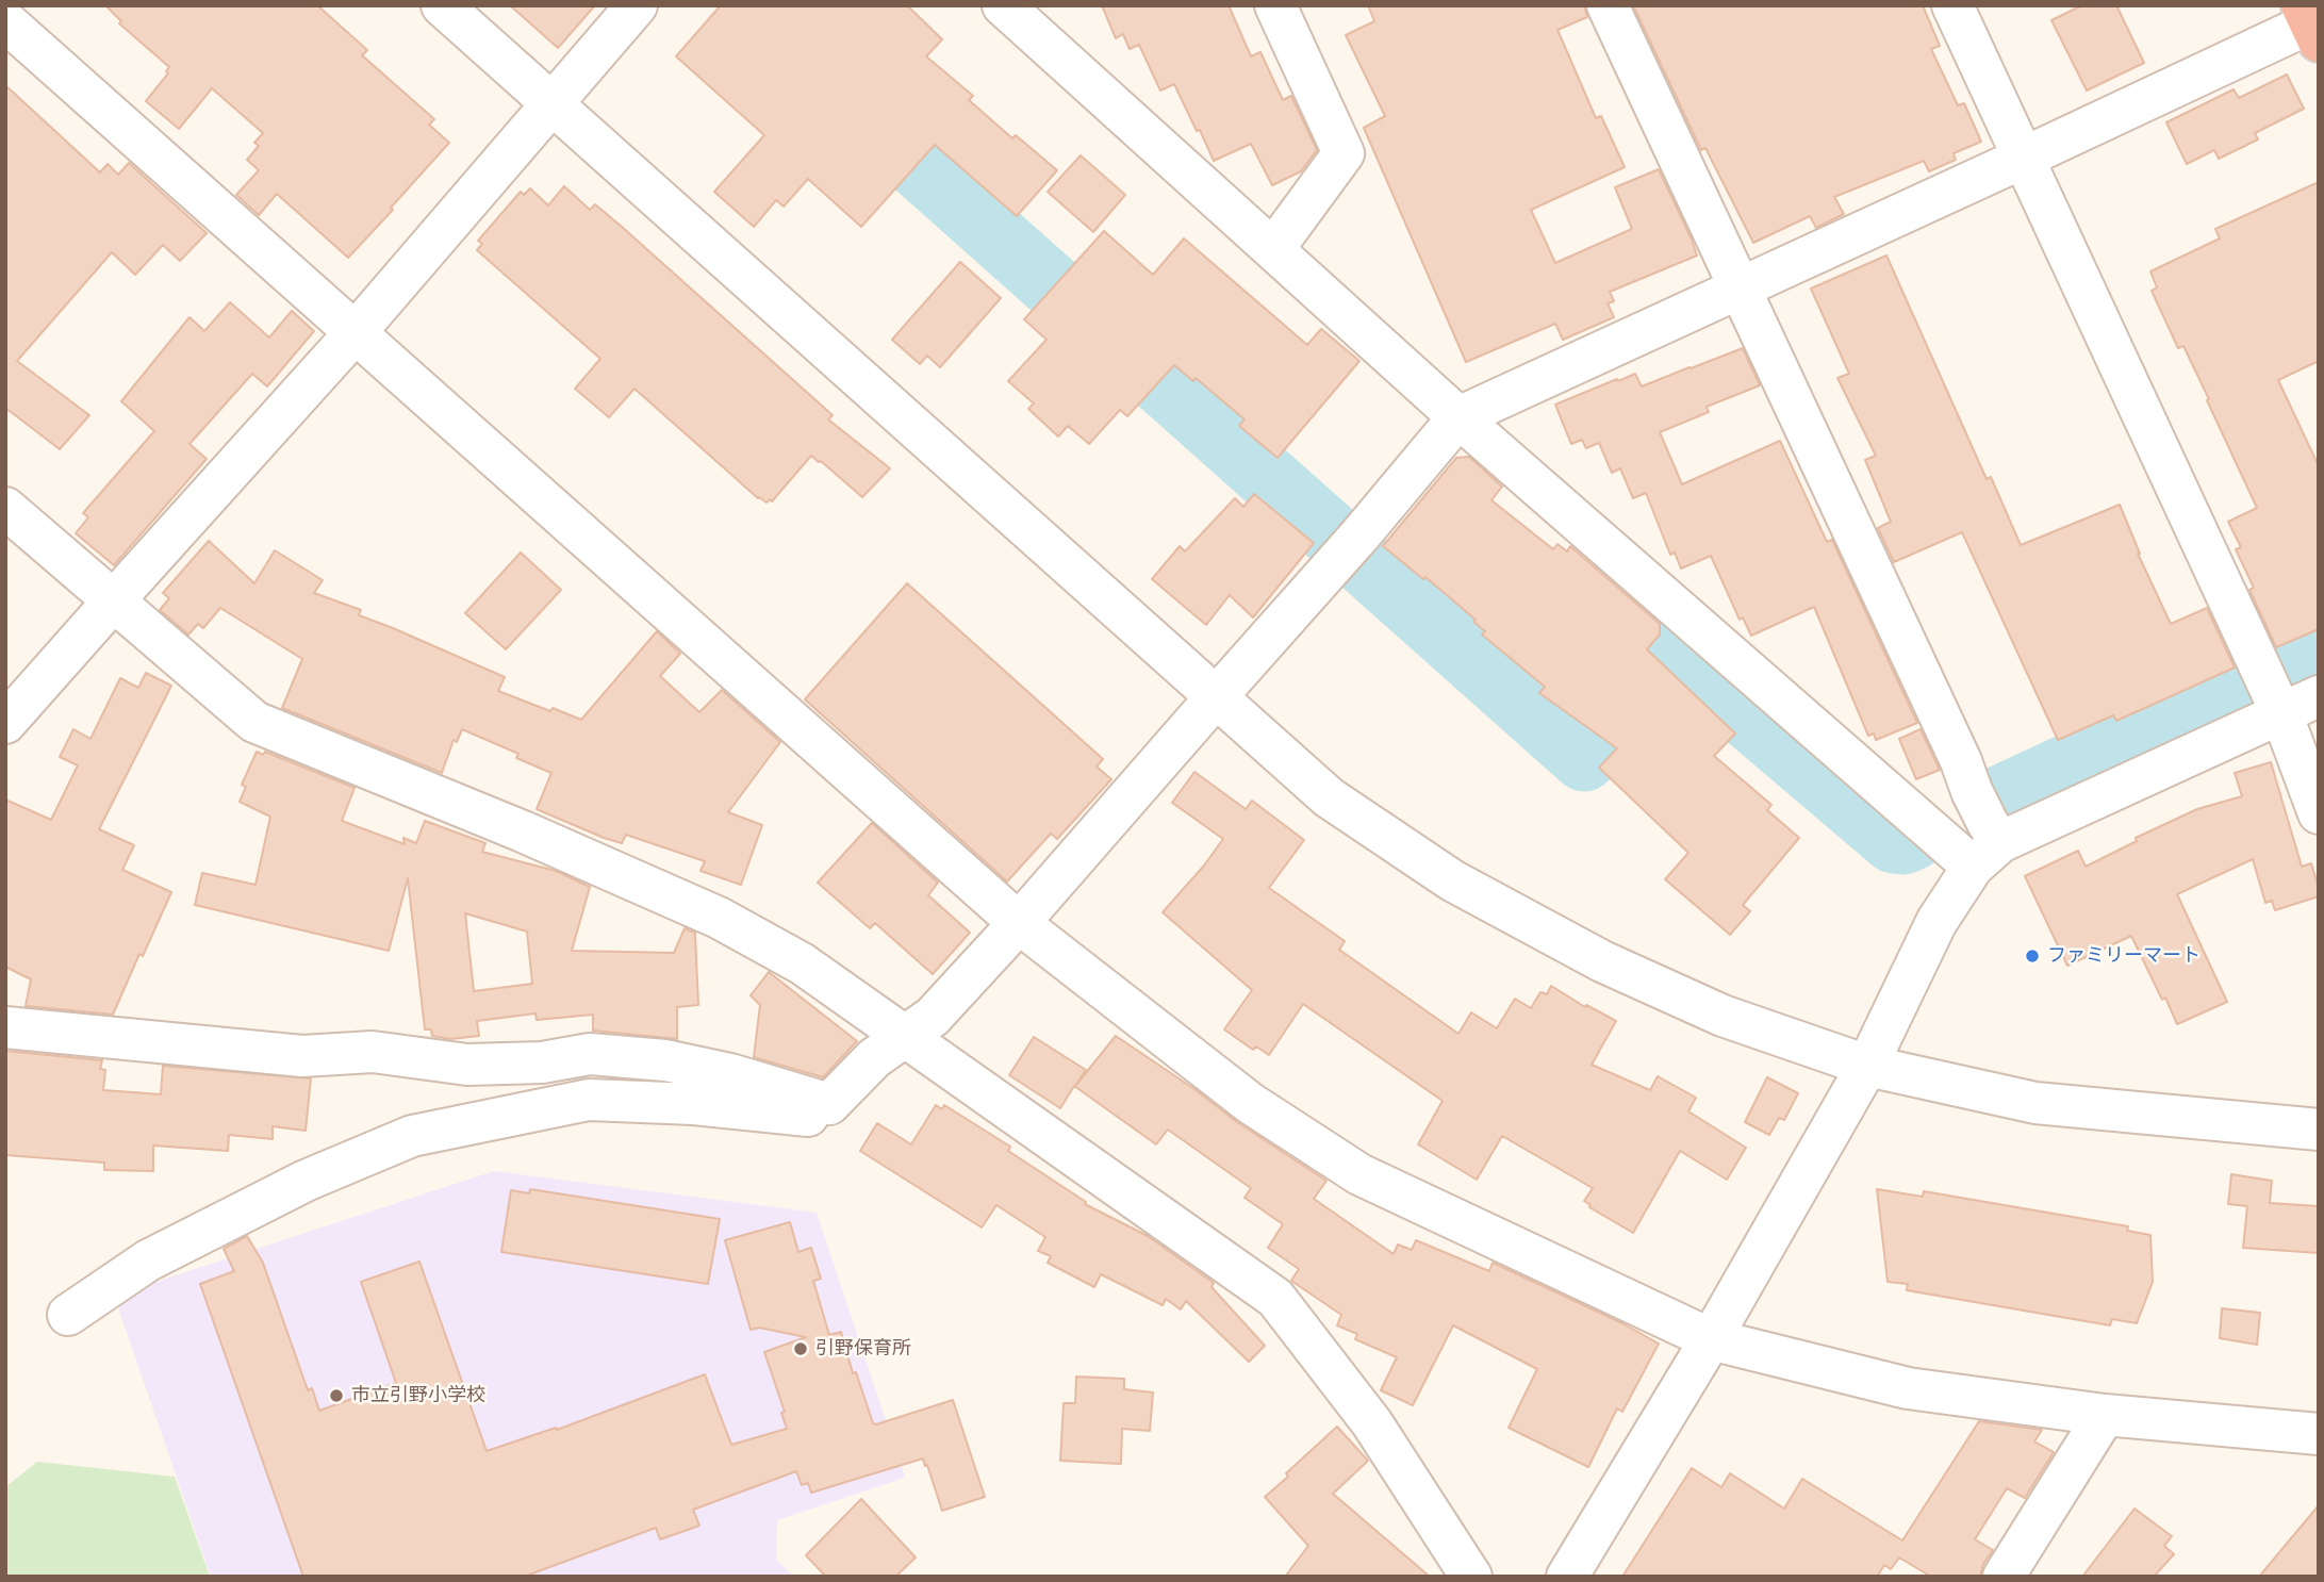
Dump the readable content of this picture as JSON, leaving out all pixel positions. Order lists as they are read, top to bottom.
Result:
{
  "places": ["ファミリーマート", "引野保育所", "市立引野小学校"]
}
